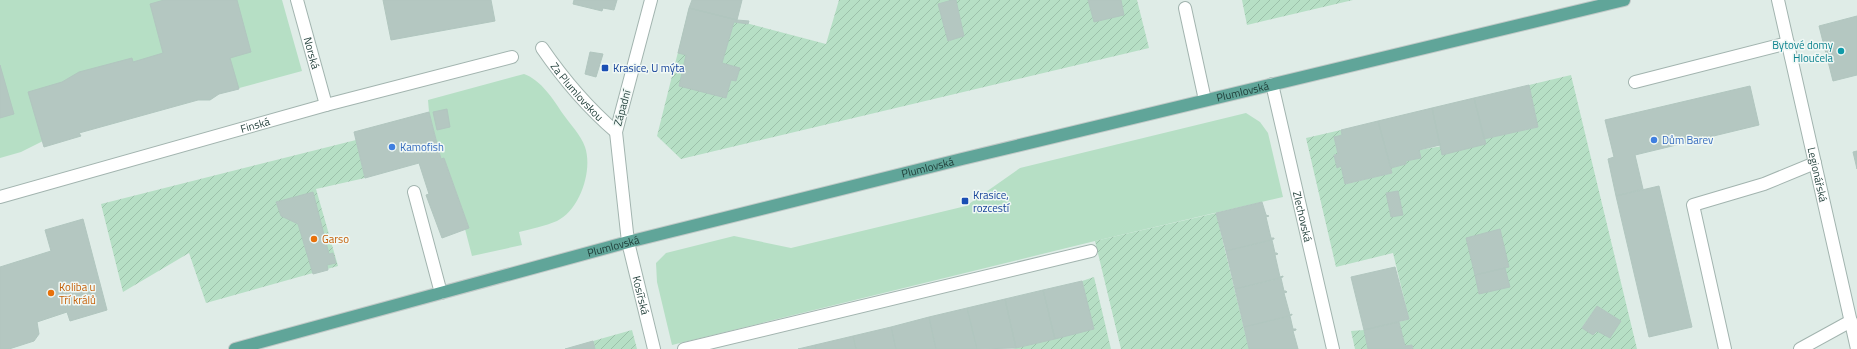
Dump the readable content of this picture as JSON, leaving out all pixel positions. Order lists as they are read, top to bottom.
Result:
{
  "streets": {
    "main road": ["Plumlovská"],
    "street": [
      "Norská",
      "Za Plumlovskou",
      "Západní",
      "Finská",
      "Legionářská",
      "Zlechovská",
      "Kosířská"
    ]
  },
  "crossings": [
    ["Norská", "Finská"],
    ["Za Plumlovskou", "Západní"],
    ["Plumlovská", "Západní"],
    ["Plumlovská", "Zlechovská"],
    ["Plumlovská", "Kosířská"],
    ["Západní", "Kosířská"]
  ],
  "places": {
    "other": [
      "Bytové domy Hloučela",
      "Dům Barev",
      "Kamofish",
      "Garso",
      "Koliba u Tří králů"
    ],
    "transit": ["Krasice, U mýta", "Krasice, rozcestí"]
  }
}
